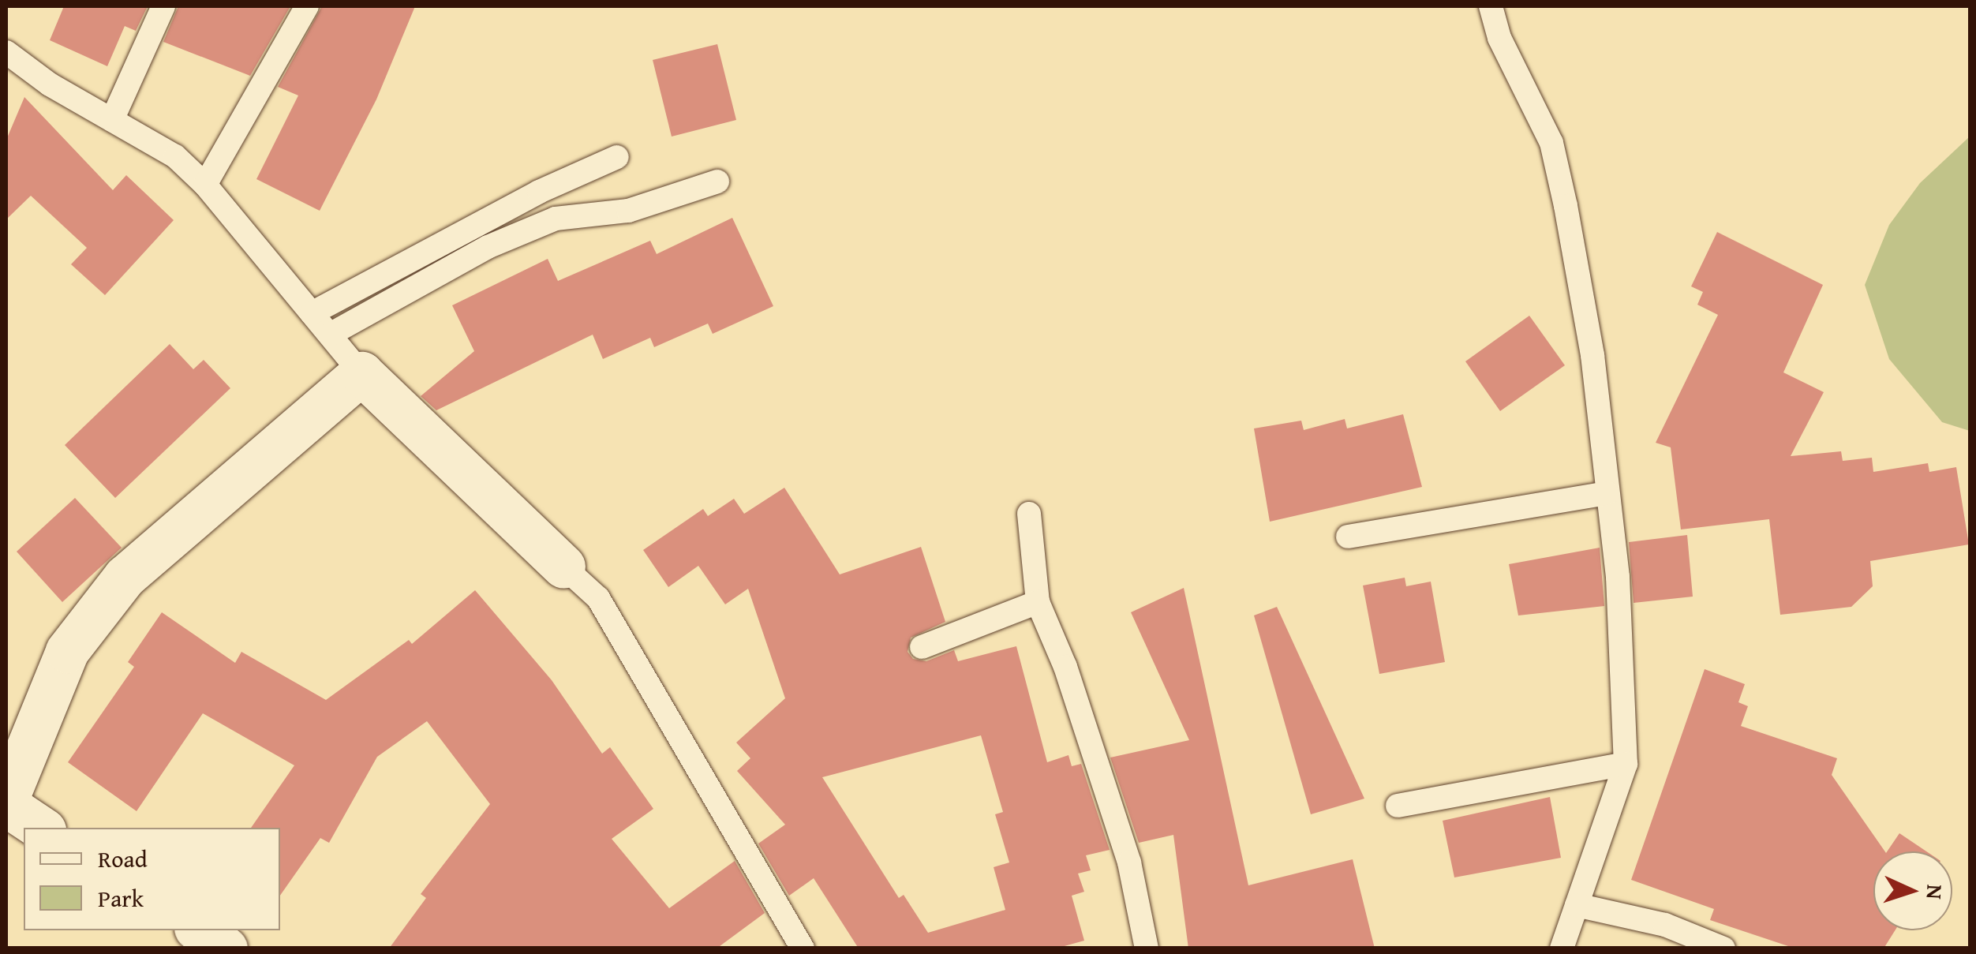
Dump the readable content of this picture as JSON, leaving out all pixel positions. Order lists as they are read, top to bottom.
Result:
{
  "legend": ["Road", "Park"],
  "north": "right"
}
